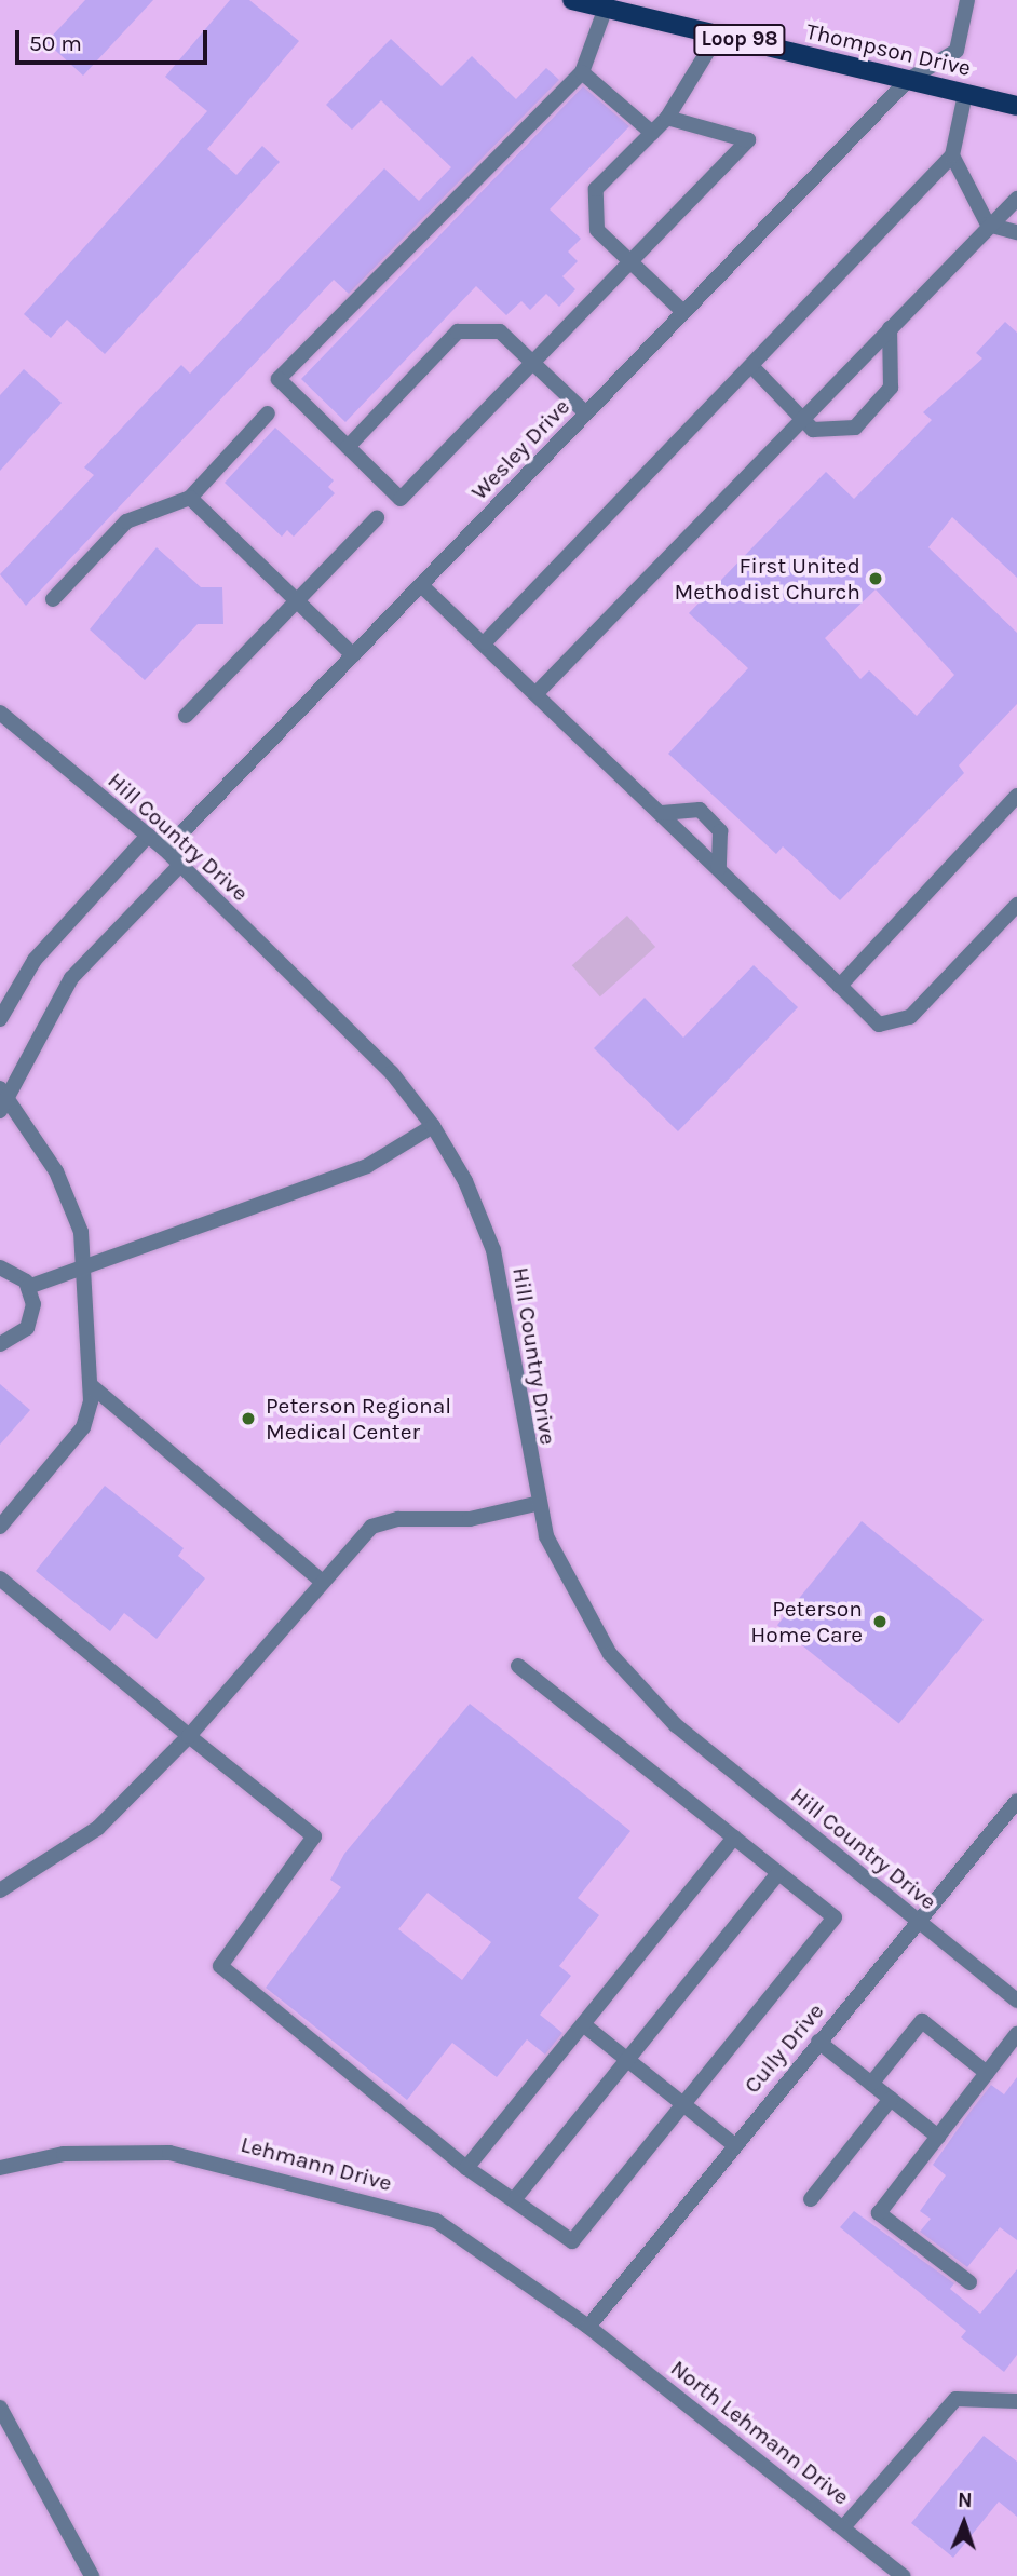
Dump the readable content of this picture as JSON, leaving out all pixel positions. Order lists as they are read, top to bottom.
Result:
{
  "streets": {
    "main road": ["Loop 98", "Thompson Drive"],
    "street": [
      "Wesley Drive",
      "Hill Country Drive",
      "Cully Drive",
      "Lehmann Drive",
      "North Lehmann Drive"
    ]
  },
  "crossings": [
    ["Thompson Drive", "Wesley Drive"],
    ["Wesley Drive", "Hill Country Drive"],
    ["Hill Country Drive", "Cully Drive"],
    ["Cully Drive", "Lehmann Drive"],
    ["Cully Drive", "North Lehmann Drive"],
    ["Lehmann Drive", "North Lehmann Drive"]
  ],
  "places": ["First United Methodist Church", "Peterson Regional Medical Center", "Peterson Home Care"],
  "scale_bar": "50 m",
  "north": "top"
}
